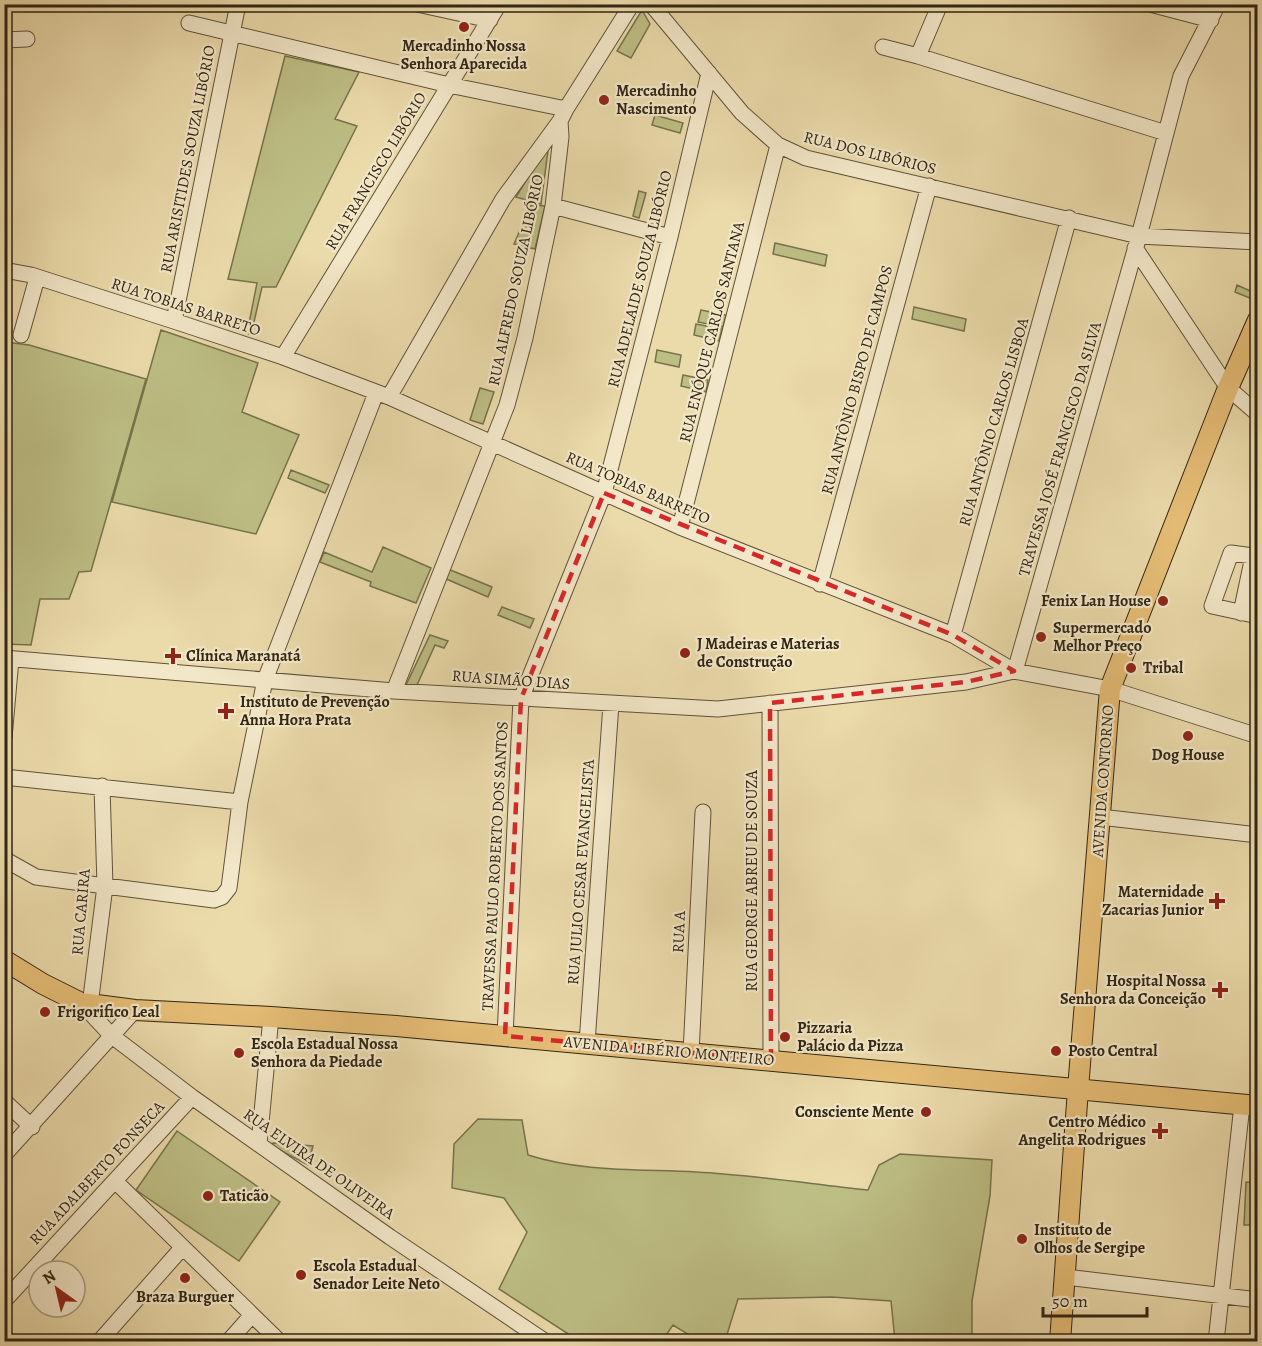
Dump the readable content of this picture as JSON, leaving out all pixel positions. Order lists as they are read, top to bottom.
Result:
{
  "streets": {
    "main road": ["AVENIDA CONTORNO", "AVENIDA LIBÉRIO MONTEIRO"],
    "street": [
      "RUA DOS LIBÓRIOS",
      "RUA ARISITIDES SOUZA LIBÓRIO",
      "RUA FRANCISCO LIBÓRIO",
      "RUA ADELAIDE SOUZA LIBÓRIO",
      "RUA ALFREDO SOUZA LIBÓRIO",
      "RUA TOBIAS BARRETO",
      "RUA ENÓQUE CARLOS SANTANA",
      "RUA ANTÔNIO BISPO DE CAMPOS",
      "RUA ANTÔNIO CARLOS LISBOA",
      "TRAVESSA JOSÉ FRANCISCO DA SILVA",
      "RUA SIMÃO DIAS",
      "TRAVESSA PAULO ROBERTO DOS SANTOS",
      "RUA JULIO CESAR EVANGELISTA",
      "RUA GEORGE ABREU DE SOUZA",
      "RUA CARIRA",
      "RUA A",
      "RUA ELVIRA DE OLIVEIRA",
      "RUA ADALBERTO FONSECA"
    ]
  },
  "crossings": [
    ["RUA DOS LIBÓRIOS", "RUA ADELAIDE SOUZA LIBÓRIO"],
    ["RUA DOS LIBÓRIOS", "RUA ENÓQUE CARLOS SANTANA"],
    ["RUA DOS LIBÓRIOS", "RUA ANTÔNIO BISPO DE CAMPOS"],
    ["RUA DOS LIBÓRIOS", "RUA ANTÔNIO CARLOS LISBOA"],
    ["RUA DOS LIBÓRIOS", "TRAVESSA JOSÉ FRANCISCO DA SILVA"],
    ["RUA ARISITIDES SOUZA LIBÓRIO", "RUA TOBIAS BARRETO"],
    ["RUA FRANCISCO LIBÓRIO", "RUA TOBIAS BARRETO"],
    ["RUA ADELAIDE SOUZA LIBÓRIO", "RUA TOBIAS BARRETO"],
    ["RUA ADELAIDE SOUZA LIBÓRIO", "RUA SIMÃO DIAS"],
    ["RUA ADELAIDE SOUZA LIBÓRIO", "TRAVESSA PAULO ROBERTO DOS SANTOS"],
    ["RUA ALFREDO SOUZA LIBÓRIO", "RUA TOBIAS BARRETO"],
    ["RUA ALFREDO SOUZA LIBÓRIO", "RUA SIMÃO DIAS"],
    ["RUA TOBIAS BARRETO", "RUA ENÓQUE CARLOS SANTANA"],
    ["RUA TOBIAS BARRETO", "RUA ANTÔNIO BISPO DE CAMPOS"],
    ["RUA TOBIAS BARRETO", "RUA ANTÔNIO CARLOS LISBOA"],
    ["RUA TOBIAS BARRETO", "TRAVESSA JOSÉ FRANCISCO DA SILVA"],
    ["RUA TOBIAS BARRETO", "RUA SIMÃO DIAS"],
    ["RUA TOBIAS BARRETO", "AVENIDA CONTORNO"],
    ["TRAVESSA JOSÉ FRANCISCO DA SILVA", "RUA SIMÃO DIAS"],
    ["RUA SIMÃO DIAS", "TRAVESSA PAULO ROBERTO DOS SANTOS"],
    ["RUA SIMÃO DIAS", "RUA JULIO CESAR EVANGELISTA"],
    ["RUA SIMÃO DIAS", "RUA GEORGE ABREU DE SOUZA"],
    ["AVENIDA CONTORNO", "AVENIDA LIBÉRIO MONTEIRO"],
    ["TRAVESSA PAULO ROBERTO DOS SANTOS", "AVENIDA LIBÉRIO MONTEIRO"],
    ["RUA JULIO CESAR EVANGELISTA", "AVENIDA LIBÉRIO MONTEIRO"],
    ["RUA GEORGE ABREU DE SOUZA", "AVENIDA LIBÉRIO MONTEIRO"],
    ["RUA CARIRA", "AVENIDA LIBÉRIO MONTEIRO"],
    ["RUA CARIRA", "RUA ELVIRA DE OLIVEIRA"],
    ["RUA A", "AVENIDA LIBÉRIO MONTEIRO"],
    ["AVENIDA LIBÉRIO MONTEIRO", "RUA ELVIRA DE OLIVEIRA"],
    ["RUA ELVIRA DE OLIVEIRA", "RUA ADALBERTO FONSECA"]
  ],
  "places": {
    "other": [
      "Mercadinho Nossa Senhora Aparecida",
      "Mercadinho Nascimento",
      "Fenix Lan House",
      "Supermercado Melhor Preço",
      "J Madeiras e Materias de Construção",
      "Tribal",
      "Dog House",
      "Frigorifico Leal",
      "Pizzaria Palácio da Pizza",
      "Posto Central",
      "Escola Estadual Nossa Senhora da Piedade",
      "Consciente Mente",
      "Taticão",
      "Instituto de Olhos de Sergipe",
      "Escola Estadual Senador Leite Neto",
      "Braza Burguer"
    ],
    "health": [
      "Clínica Maranatá",
      "Instituto de Prevenção Anna Hora Prata",
      "Maternidade Zacarias Junior",
      "Hospital Nossa Senhora da Conceição",
      "Centro Médico Angelita Rodrigues"
    ]
  },
  "scale_bar": "50 m",
  "north": "top left"
}
